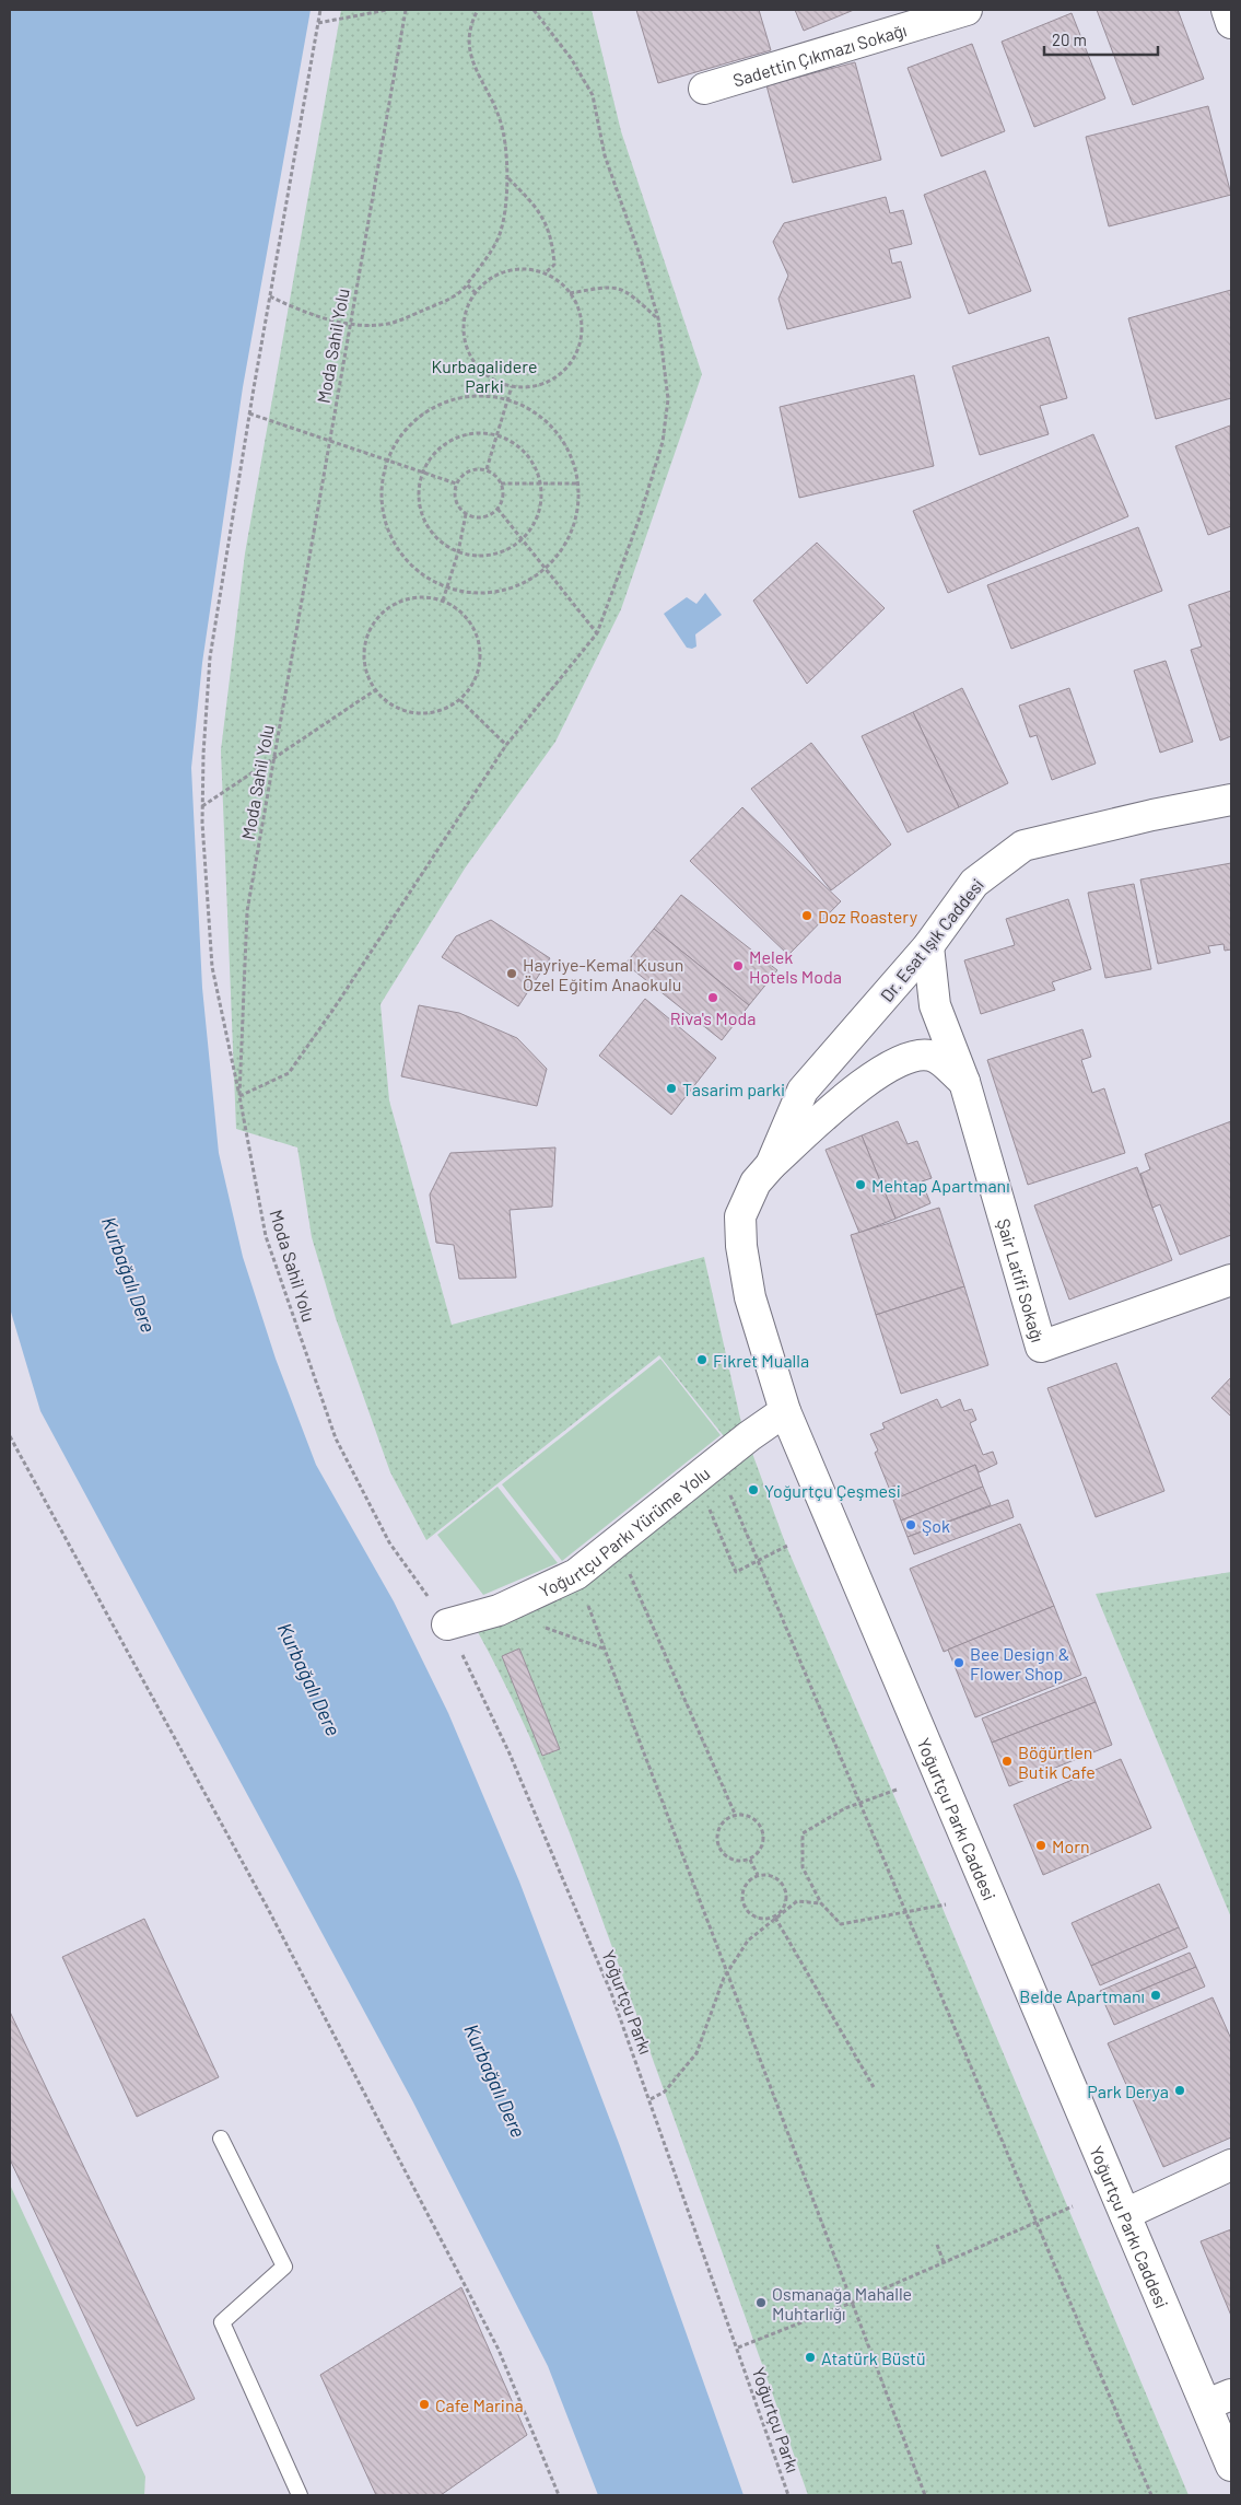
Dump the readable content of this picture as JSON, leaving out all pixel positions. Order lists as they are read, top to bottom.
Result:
{
  "streets": {
    "street": [
      "Sadettin Çıkmazı Sokağı",
      "Dr. Esat Işık Caddesi",
      "Şair Latifi Sokağı",
      "Yoğurtçu Parkı Yürüme Yolu",
      "Yoğurtçu Parkı Caddesi"
    ],
    "path": ["Moda Sahil Yolu", "Yoğurtçu Parkı"]
  },
  "crossings": [
    ["Moda Sahil Yolu", "Yoğurtçu Parkı"],
    ["Dr. Esat Işık Caddesi", "Şair Latifi Sokağı"],
    ["Dr. Esat Işık Caddesi", "Yoğurtçu Parkı Caddesi"],
    ["Yoğurtçu Parkı Yürüme Yolu", "Yoğurtçu Parkı Caddesi"],
    ["Yoğurtçu Parkı Yürüme Yolu", "Yoğurtçu Parkı"]
  ],
  "water": ["Kurbağalı Dere"],
  "parks": ["Kurbagalidere Parki"],
  "places": [
    "Doz Roastery",
    "Melek Hotels Moda",
    "Hayriye-Kemal Kusun Özel Eğitim Anaokulu",
    "Riva's Moda",
    "Tasarim parki",
    "Mehtap Apartmanı",
    "Fikret Mualla",
    "Yoğurtçu Çeşmesi",
    "Şok",
    "Bee Design & Flower Shop",
    "Böğürtlen Butik Cafe",
    "Morn",
    "Belde Apartmanı",
    "Park Derya",
    "Osmanağa Mahalle Muhtarlığı",
    "Atatürk Büstü",
    "Cafe Marina"
  ],
  "scale_bar": "20 m"
}
